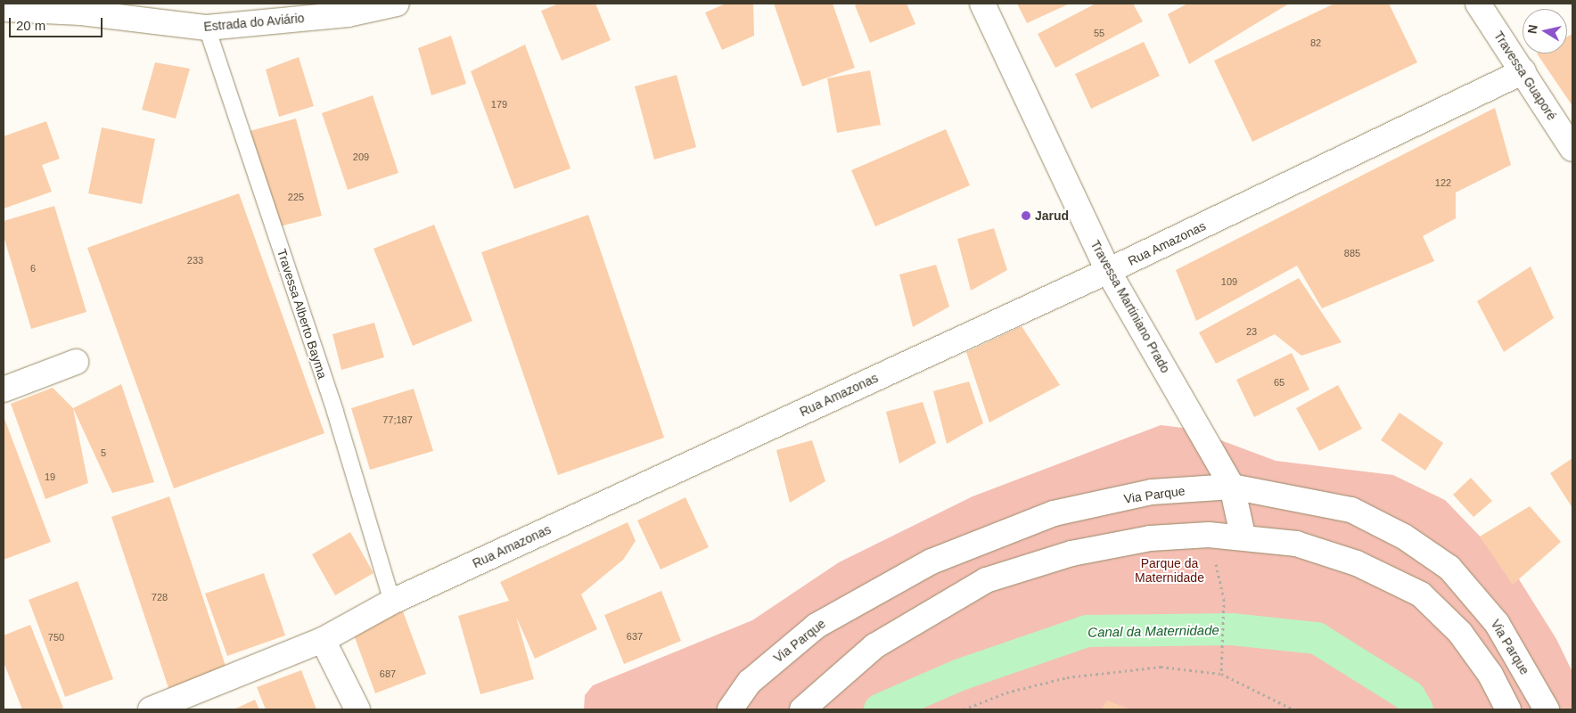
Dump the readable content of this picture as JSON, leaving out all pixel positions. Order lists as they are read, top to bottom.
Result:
{
  "streets": {
    "street": [
      "Estrada do Aviário",
      "Travessa Guaporé",
      "Rua Amazonas",
      "Travessa Martiniano Prado",
      "Via Parque"
    ],
    "lane": ["Travessa Alberto Bayma"]
  },
  "crossings": [
    ["Estrada do Aviário", "Travessa Alberto Bayma"],
    ["Travessa Guaporé", "Rua Amazonas"],
    ["Rua Amazonas", "Travessa Martiniano Prado"],
    ["Rua Amazonas", "Travessa Alberto Bayma"],
    ["Travessa Martiniano Prado", "Via Parque"]
  ],
  "water": ["Canal da Maternidade"],
  "parks": ["Parque da Maternidade"],
  "places": ["Jarud"],
  "house_numbers": [
    "55",
    "82",
    "179",
    "209",
    "122",
    "225",
    "885",
    "233",
    "6",
    "109",
    "23",
    "65",
    "77;187",
    "5",
    "19",
    "728",
    "637",
    "750",
    "687"
  ],
  "scale_bar": "20 m",
  "north": "left"
}
